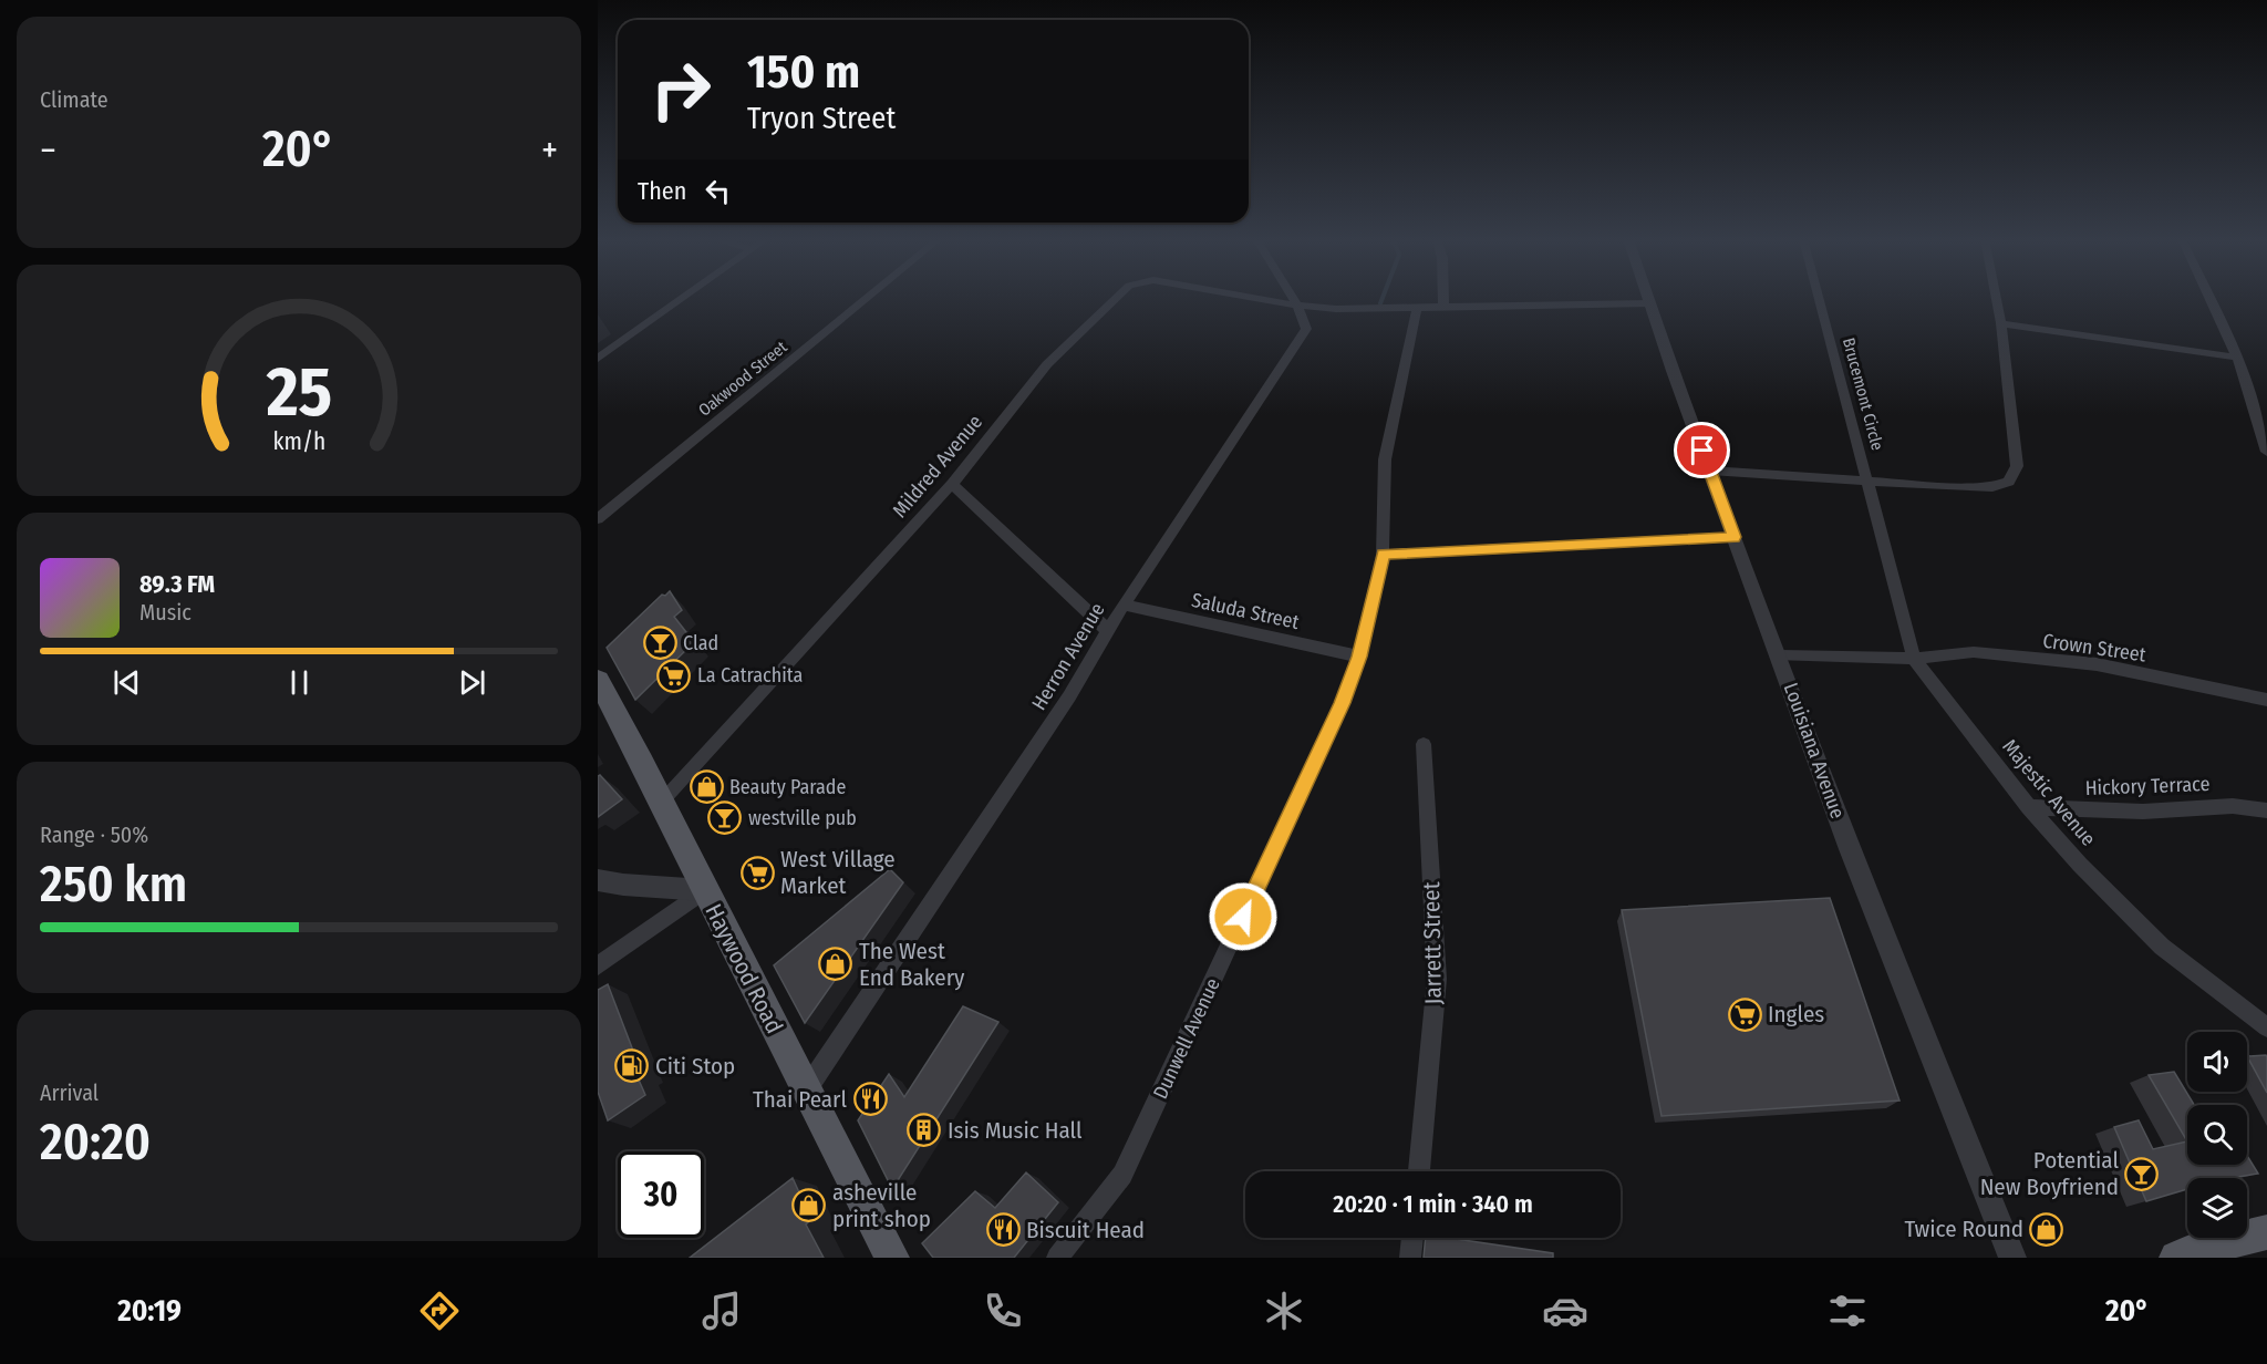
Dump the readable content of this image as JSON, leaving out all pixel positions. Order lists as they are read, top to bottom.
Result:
{
  "streets": {
    "main road": ["Haywood Road"],
    "street": [
      "Oakwood Street",
      "Brucemont Circle",
      "Mildred Avenue",
      "Saluda Street",
      "Crown Street",
      "Herron Avenue",
      "Louisiana Avenue",
      "Hickory Terrace",
      "Majestic Avenue",
      "Jarrett Street",
      "Dunwell Avenue"
    ]
  },
  "crossings": [
    ["Brucemont Circle", "Crown Street"],
    ["Brucemont Circle", "Louisiana Avenue"],
    ["Brucemont Circle", "Majestic Avenue"],
    ["Mildred Avenue", "Herron Avenue"],
    ["Mildred Avenue", "Louisiana Avenue"],
    ["Mildred Avenue", "Haywood Road"],
    ["Mildred Avenue", "Dunwell Avenue"],
    ["Saluda Street", "Herron Avenue"],
    ["Saluda Street", "Dunwell Avenue"],
    ["Crown Street", "Majestic Avenue"],
    ["Herron Avenue", "Haywood Road"],
    ["Hickory Terrace", "Majestic Avenue"]
  ],
  "places": {
    "bar": ["Clad", "westville pub", "Potential New Boyfriend"],
    "supermarket": ["La Catrachita", "West Village Market", "Ingles"],
    "shop": [
      "Beauty Parade",
      "The West End Bakery",
      "asheville print shop",
      "Twice Round"
    ],
    "fuel station": ["Citi Stop"],
    "restaurant": ["Thai Pearl", "Biscuit Head"],
    "building": ["Isis Music Hall"]
  },
  "page": {
    "tile": [
      "Climate",
      ["Range · 50%", "250 km"],
      ["Arrival", "20:20"]
    ],
    "turn": ["150 m", "Tryon Street"],
    "heat": ["−", "20°", "+"],
    "then": "Then",
    "song": ["89.3 FM", "Music"],
    "limit": "30",
    "trip": "20:20 · 1 min · 340 m",
    "tabs": ["20:19", "20°"],
    "gauge": ["25", "km/h"]
  }
}
